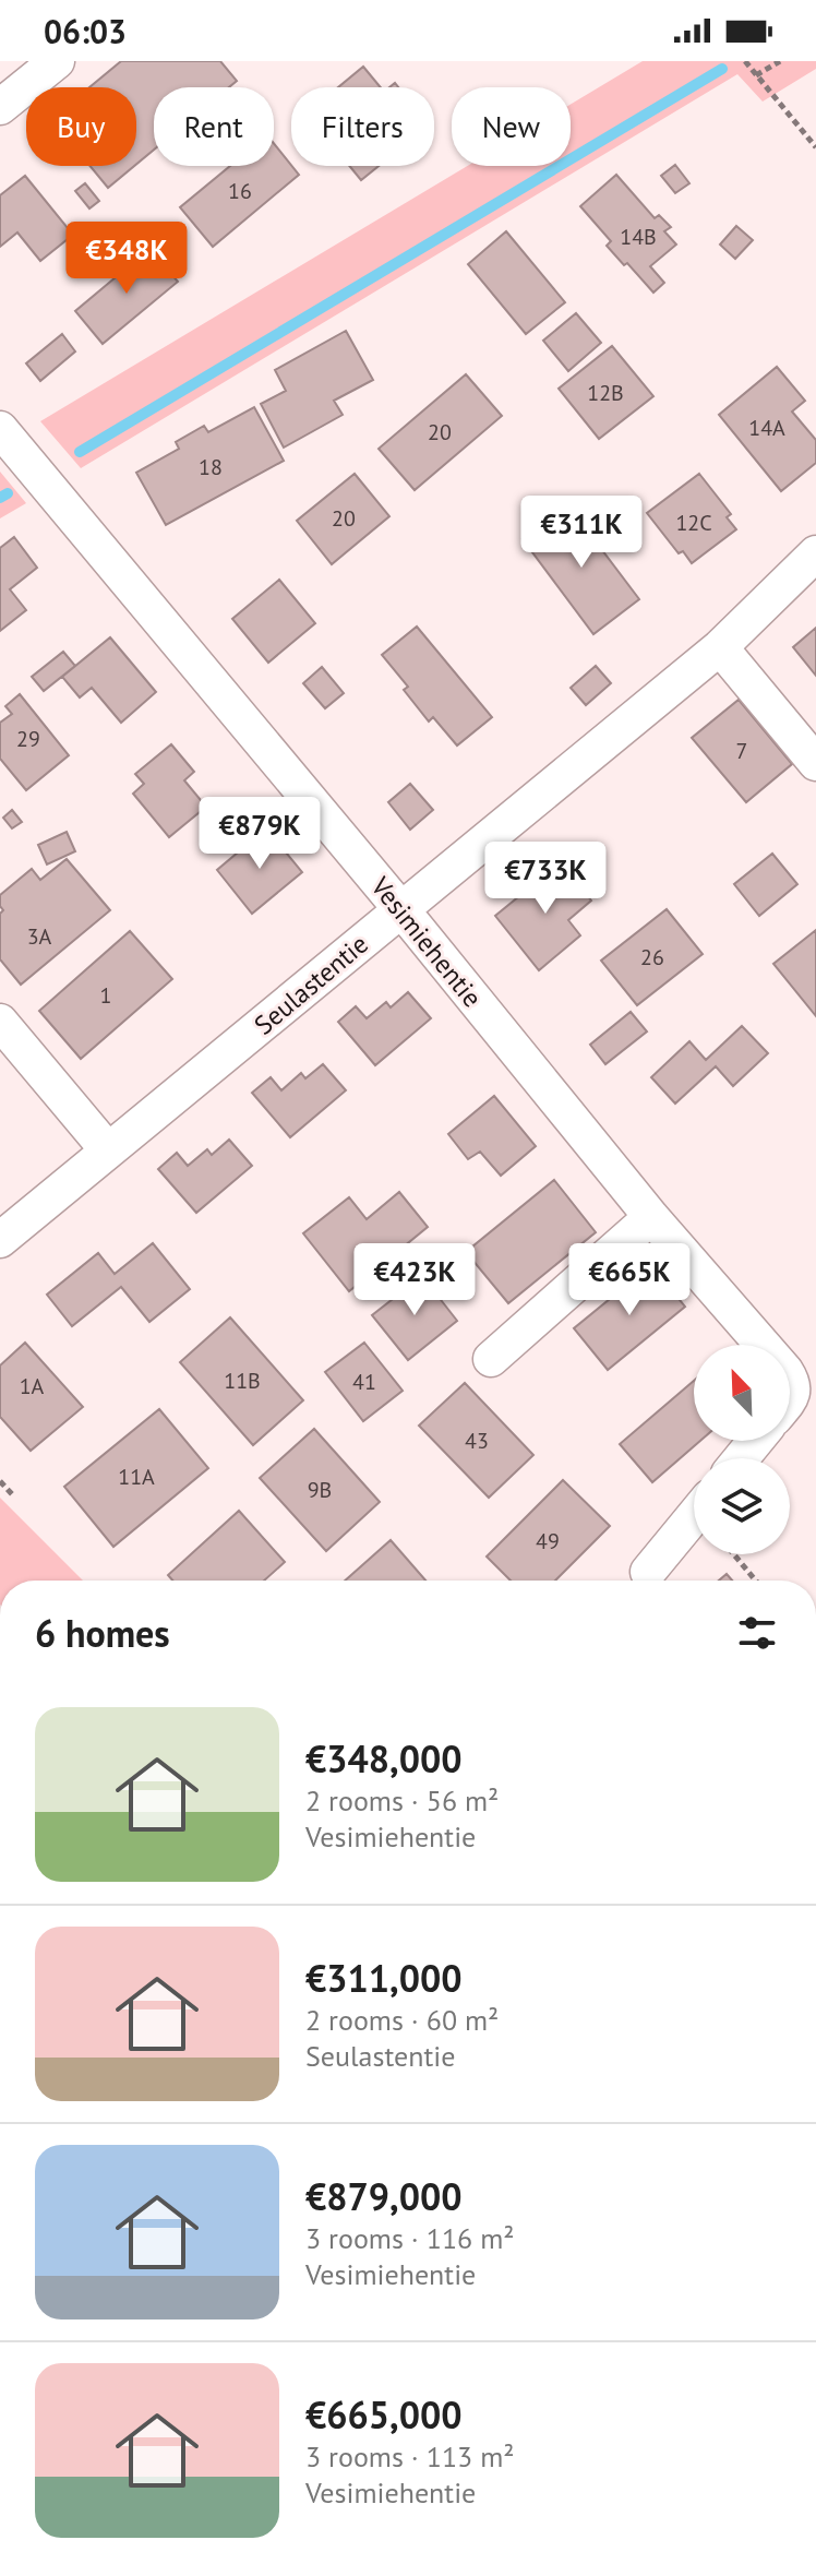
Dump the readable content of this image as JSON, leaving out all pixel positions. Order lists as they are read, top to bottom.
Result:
{
  "streets": {
    "street": ["Vesimiehentie", "Seulastentie"]
  },
  "crossings": [
    ["Vesimiehentie", "Seulastentie"]
  ],
  "house_numbers": [
    "16",
    "14B",
    "12B",
    "14A",
    "20",
    "18",
    "20",
    "12C",
    "29",
    "7",
    "3A",
    "26",
    "1",
    "11B",
    "41",
    "1A",
    "43",
    "11A",
    "9B",
    "49"
  ],
  "north": "top left",
  "page": {
    "status": "06:03",
    "chip": [
      "Buy",
      "Rent",
      "Filters",
      "New"
    ],
    "price": [
      "€348K",
      "€311K",
      "€879K",
      "€733K",
      "€423K",
      "€665K"
    ],
    "heading": "6 homes",
    "list": [
      {
        "name": "€348,000",
        "note": "2 rooms · 56 m² · Vesimiehentie"
      },
      {
        "name": "€311,000",
        "note": "2 rooms · 60 m² · Seulastentie"
      },
      {
        "name": "€879,000",
        "note": "3 rooms · 116 m² · Vesimiehentie"
      },
      {
        "name": "€665,000",
        "note": "3 rooms · 113 m² · Vesimiehentie"
      }
    ]
  }
}
